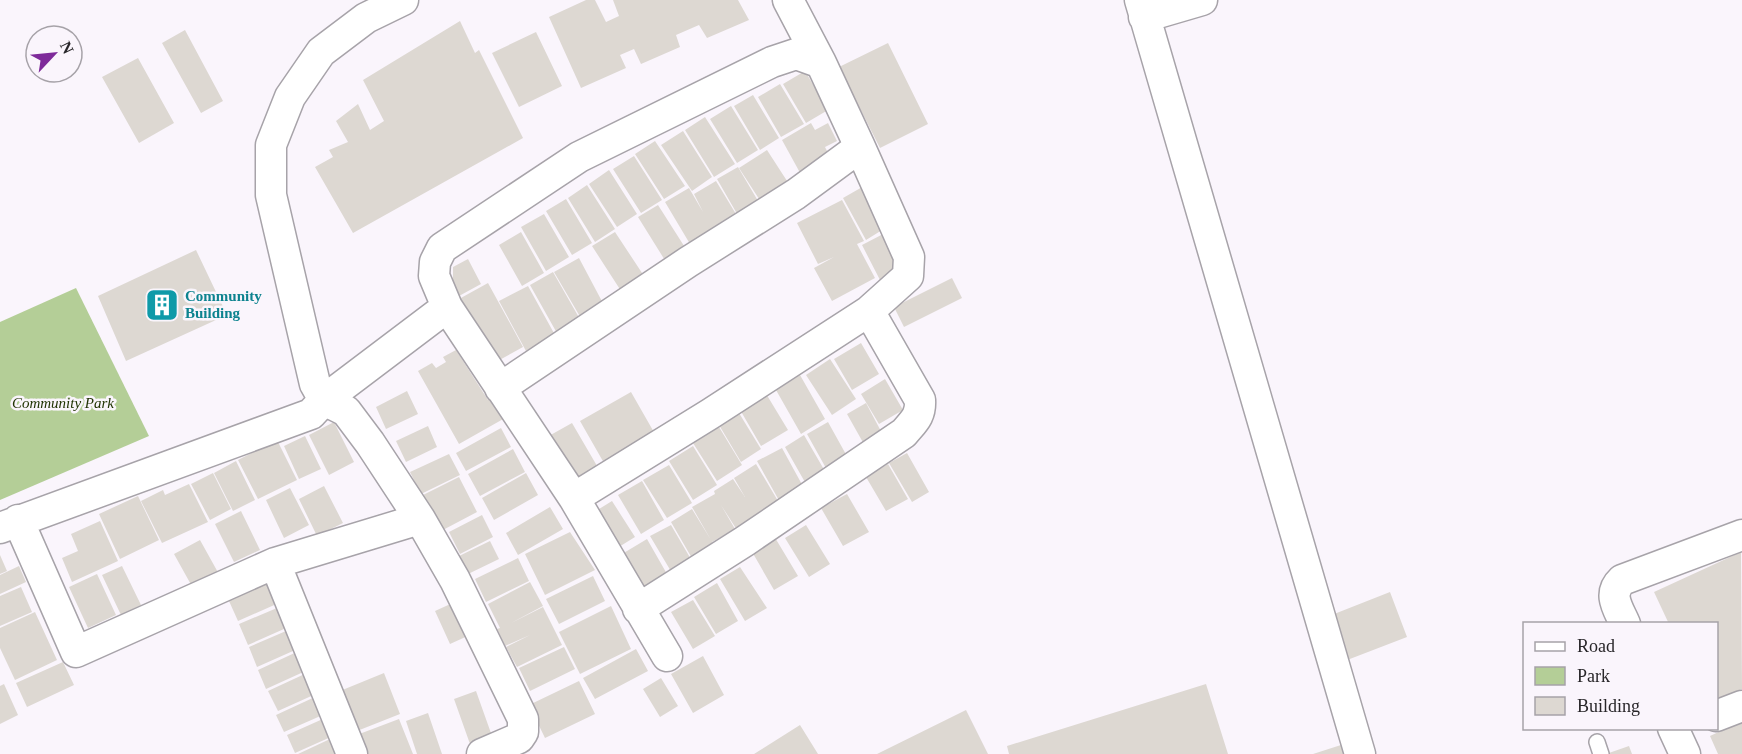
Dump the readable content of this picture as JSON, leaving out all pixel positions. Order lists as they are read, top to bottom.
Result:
{
  "parks": ["Community Park"],
  "places": {
    "building": ["Community Building"]
  },
  "legend": ["Road", "Park", "Building"],
  "north": "top right"
}
